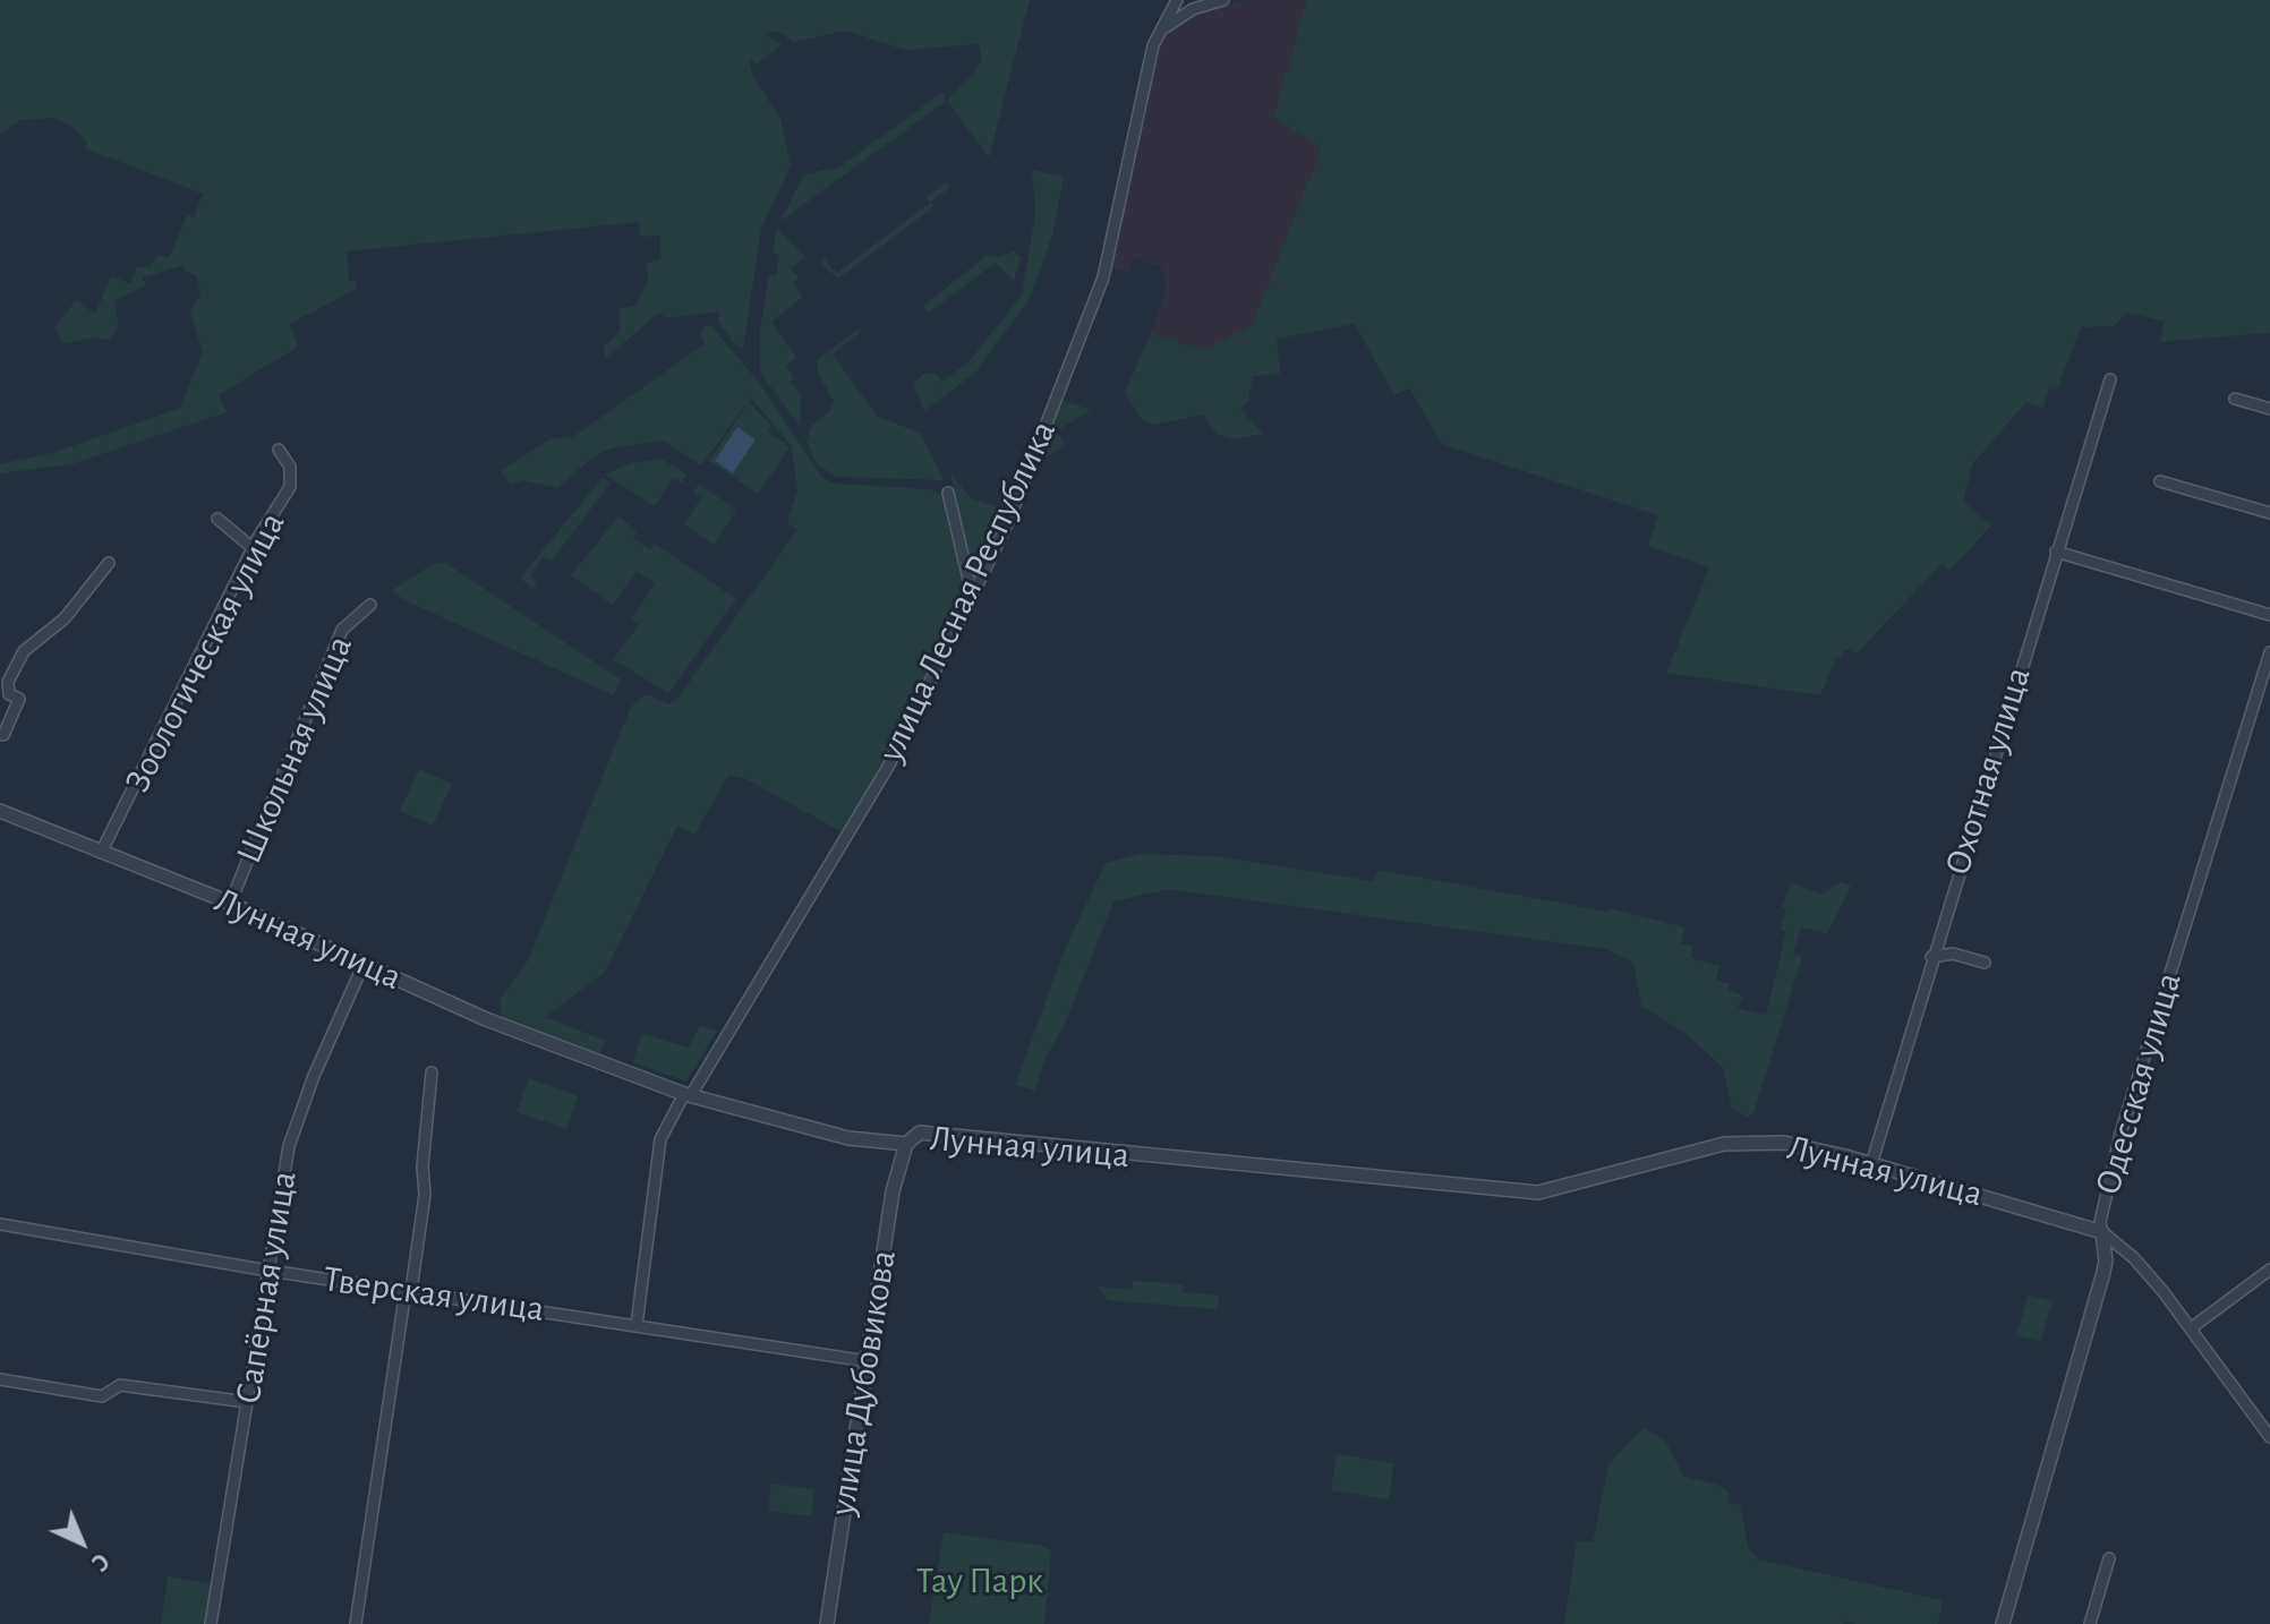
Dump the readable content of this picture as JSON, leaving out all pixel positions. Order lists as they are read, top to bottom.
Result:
{
  "streets": {
    "street": [
      "улица Лесная Республика",
      "Зоологическая улица",
      "Школьная улица",
      "Охотная улица",
      "Лунная улица",
      "Одесская улица",
      "Сапёрная улица",
      "Тверская улица",
      "улица Дубовикова"
    ]
  },
  "crossings": [
    ["улица Лесная Республика", "Лунная улица"],
    ["улица Лесная Республика", "Тверская улица"],
    ["Зоологическая улица", "Лунная улица"],
    ["Школьная улица", "Лунная улица"],
    ["Охотная улица", "Лунная улица"],
    ["Лунная улица", "Одесская улица"],
    ["Лунная улица", "Сапёрная улица"],
    ["Лунная улица", "улица Дубовикова"],
    ["Сапёрная улица", "Тверская улица"],
    ["Тверская улица", "улица Дубовикова"]
  ],
  "parks": ["Тау Парк"],
  "north": "bottom right"
}
